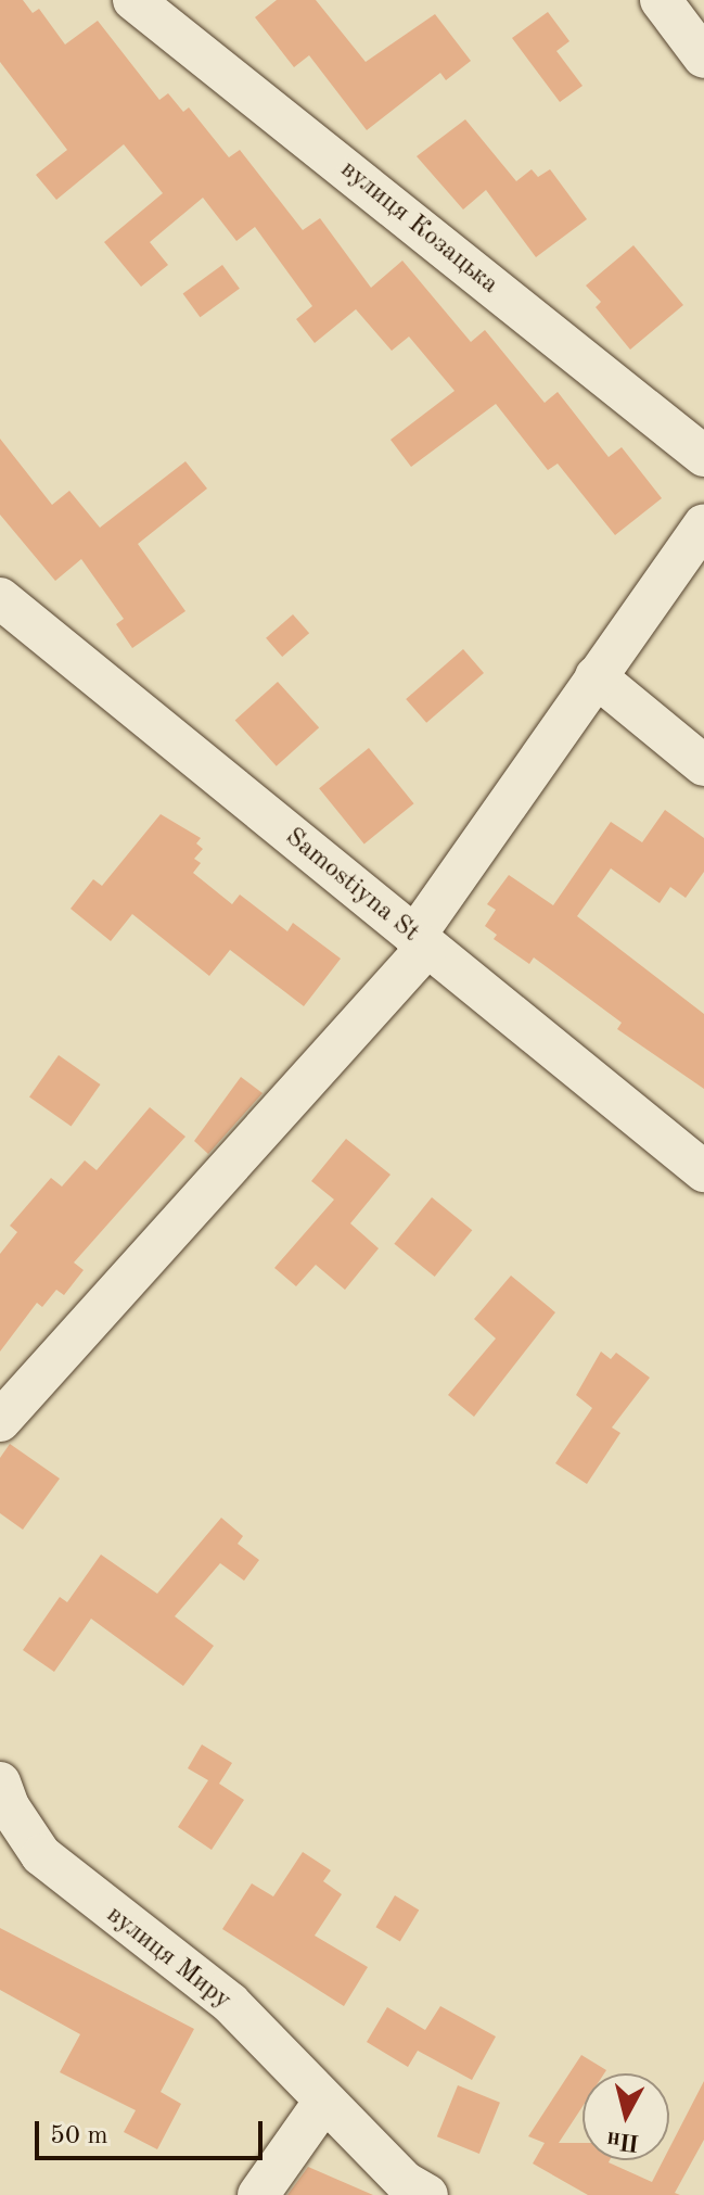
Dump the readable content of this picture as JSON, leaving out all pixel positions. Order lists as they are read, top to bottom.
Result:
{
  "streets": {
    "street": ["вулиця Козацька", "Samostiyna St", "вулиця Миру"]
  },
  "scale_bar": "50 m",
  "north": "bottom"
}
